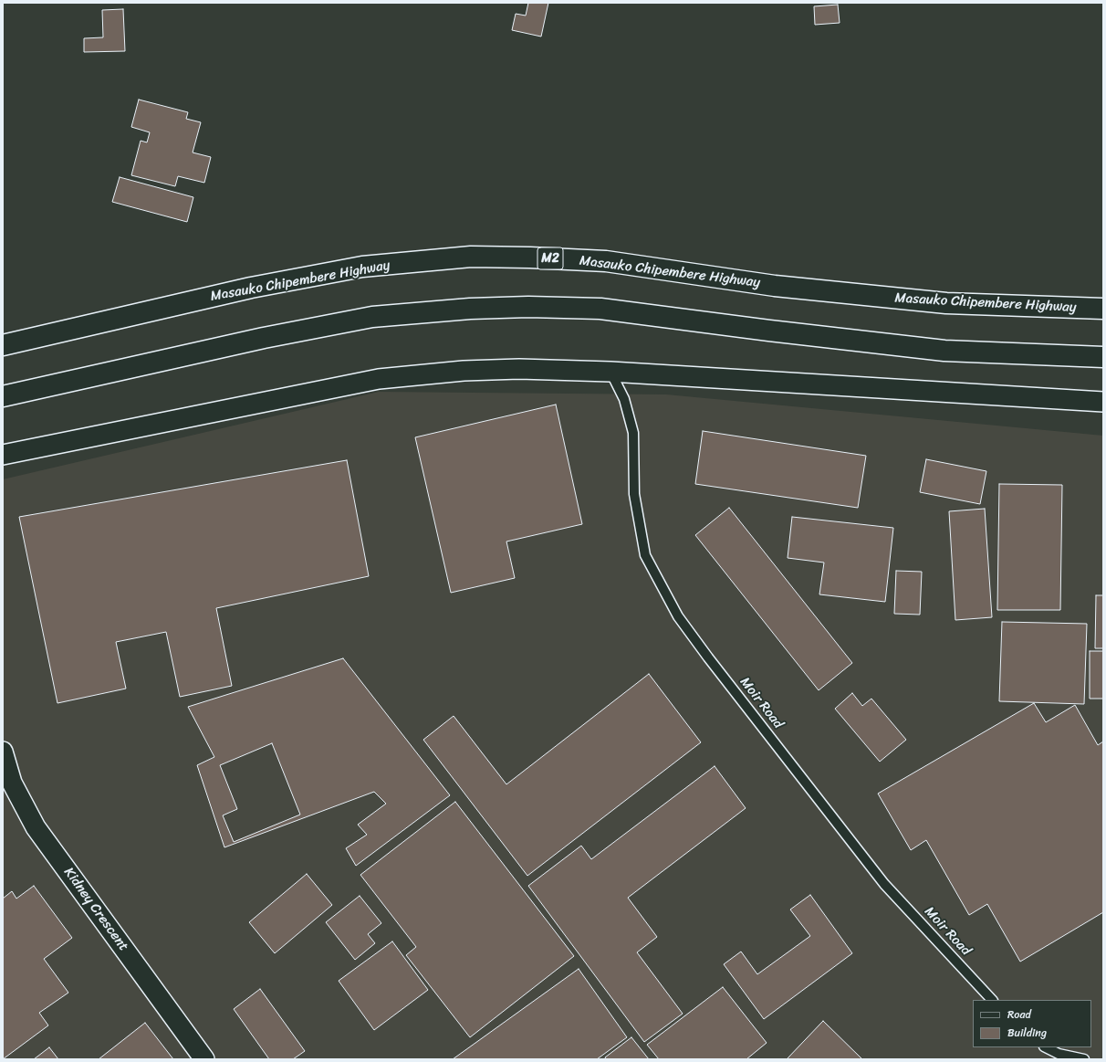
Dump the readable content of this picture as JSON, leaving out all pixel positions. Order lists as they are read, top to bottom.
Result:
{
  "streets": {
    "highway": ["M2", "Masauko Chipembere Highway"],
    "street": ["Kidney Crescent"],
    "lane": ["Moir Road"]
  },
  "legend": ["Road", "Building"]
}
